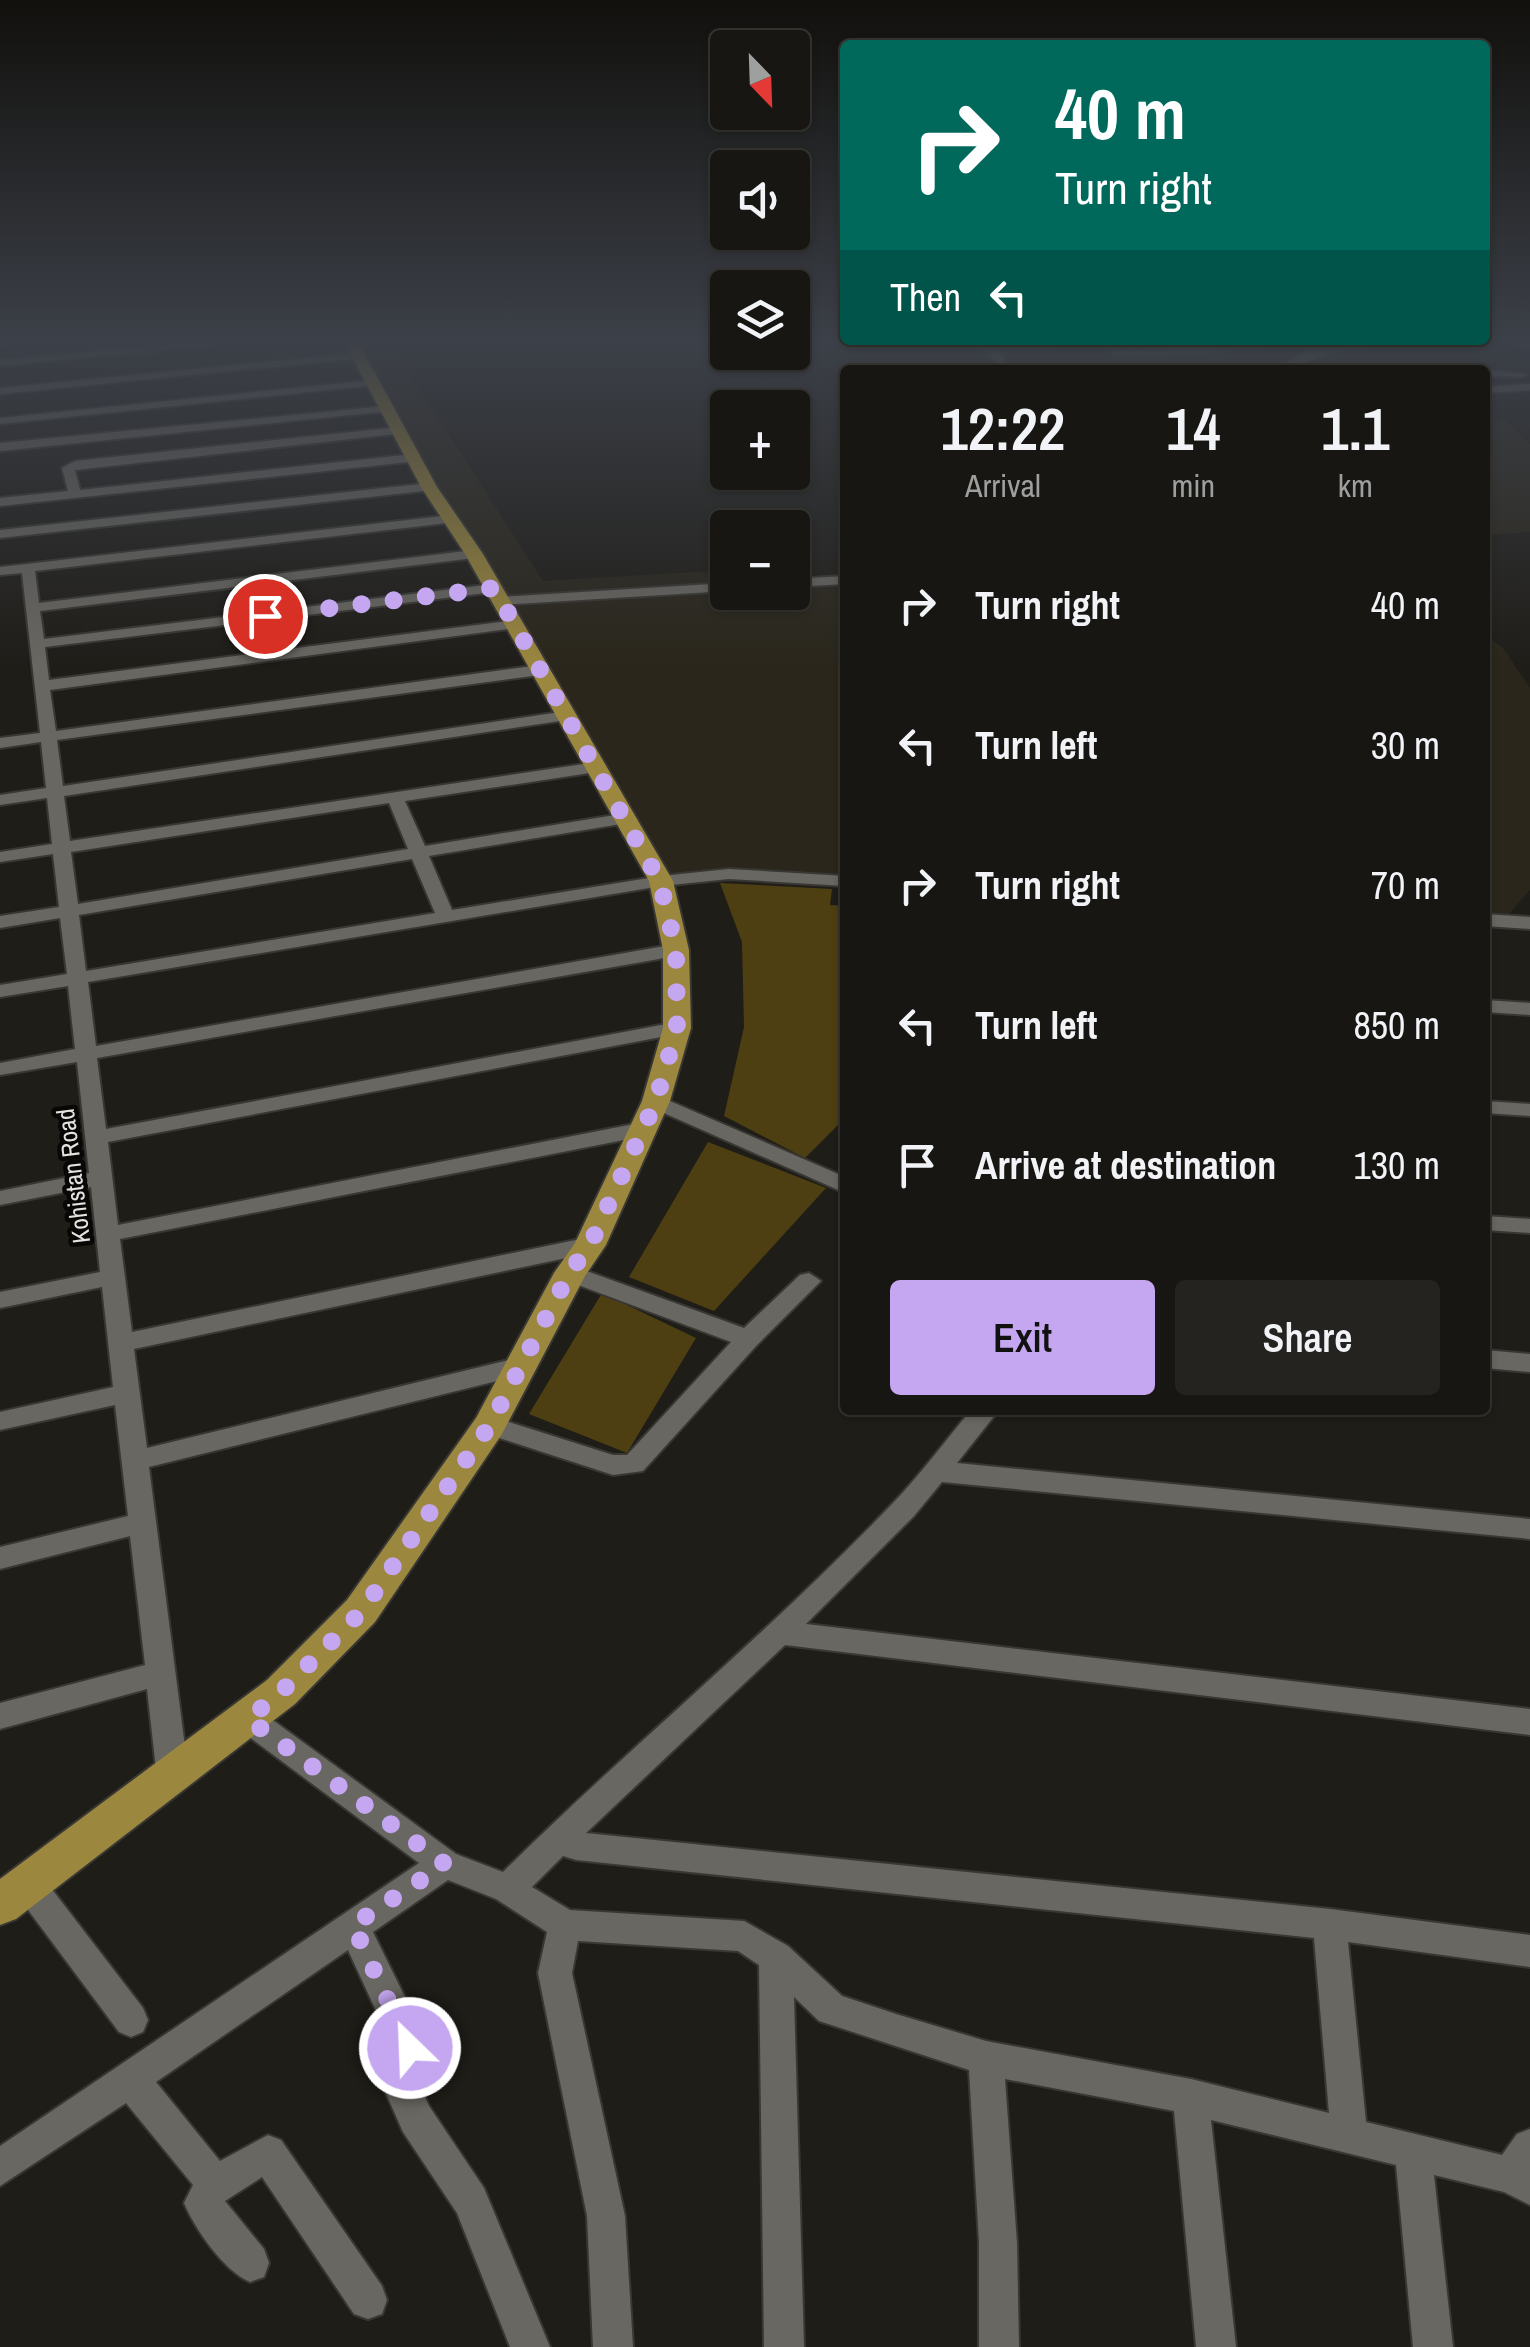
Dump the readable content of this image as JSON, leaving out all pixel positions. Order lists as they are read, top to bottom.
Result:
{
  "streets": {
    "street": ["Kohistan Road"]
  },
  "north": "bottom right",
  "page": {
    "map_buttons": ["+", "−"],
    "turn": ["40 m", "Turn right"],
    "then": "Then",
    "eta": [
      "12:22",
      "Arrival",
      "14",
      "min",
      "1.1",
      "km"
    ],
    "list": [
      {
        "name": "Turn right",
        "value": "40 m"
      },
      {
        "name": "Turn left",
        "value": "30 m"
      },
      {
        "name": "Turn right",
        "value": "70 m"
      },
      {
        "name": "Turn left",
        "value": "850 m"
      },
      {
        "name": "Arrive at destination",
        "value": "130 m"
      }
    ],
    "buttons": ["Exit", "Share"]
  }
}
